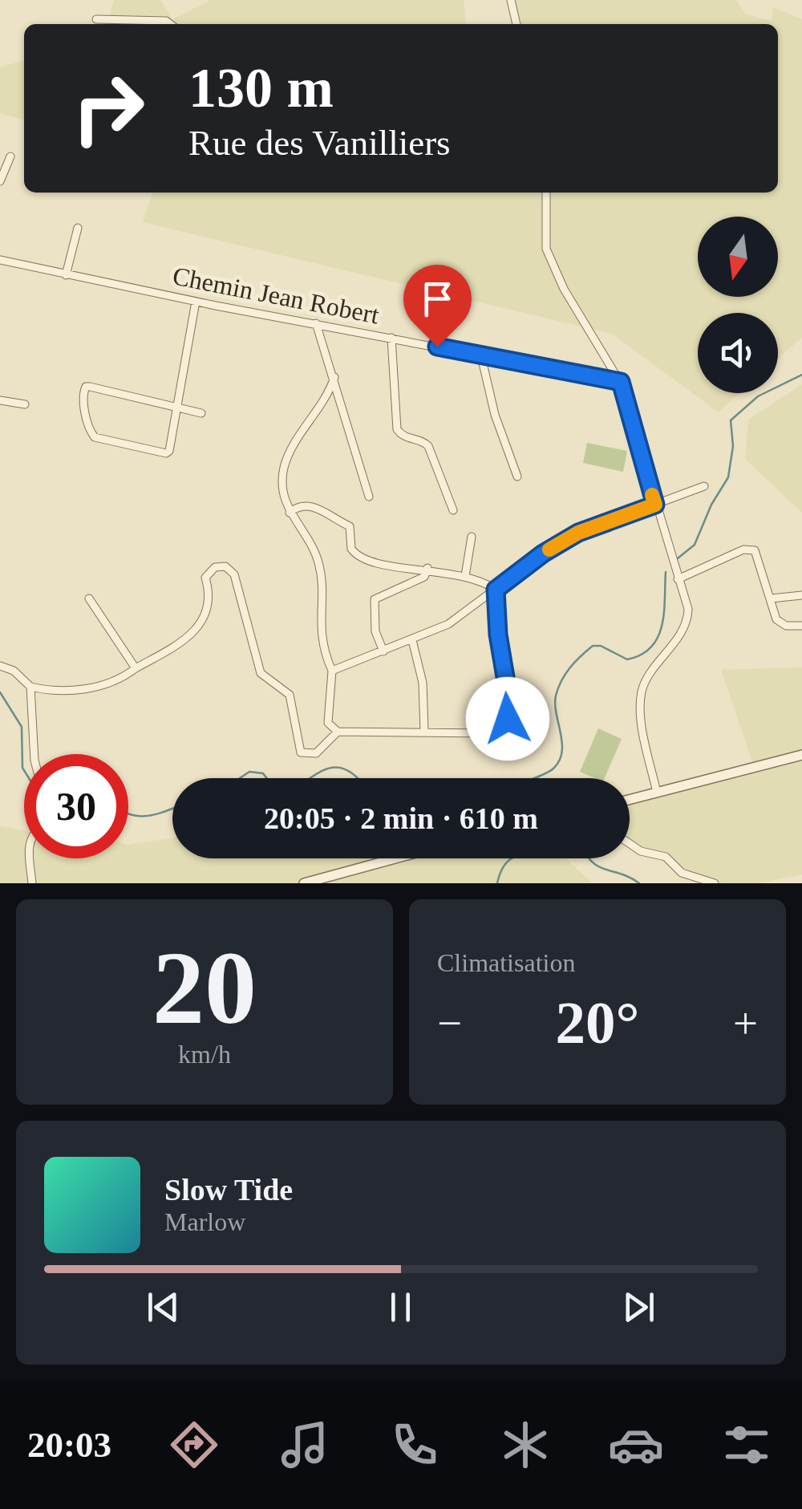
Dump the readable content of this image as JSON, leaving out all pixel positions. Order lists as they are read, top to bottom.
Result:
{
  "streets": {
    "street": ["Chemin Jean Robert"]
  },
  "north": "bottom",
  "page": {
    "turn": ["130 m", "Rue des Vanilliers"],
    "limit": "30",
    "trip": "20:05 · 2 min · 610 m",
    "tile": [
      ["20", "km/h"],
      "Climatisation"
    ],
    "heat": ["−", "20°", "+"],
    "song": ["Slow Tide", "Marlow"],
    "tabs": "20:03"
  }
}
